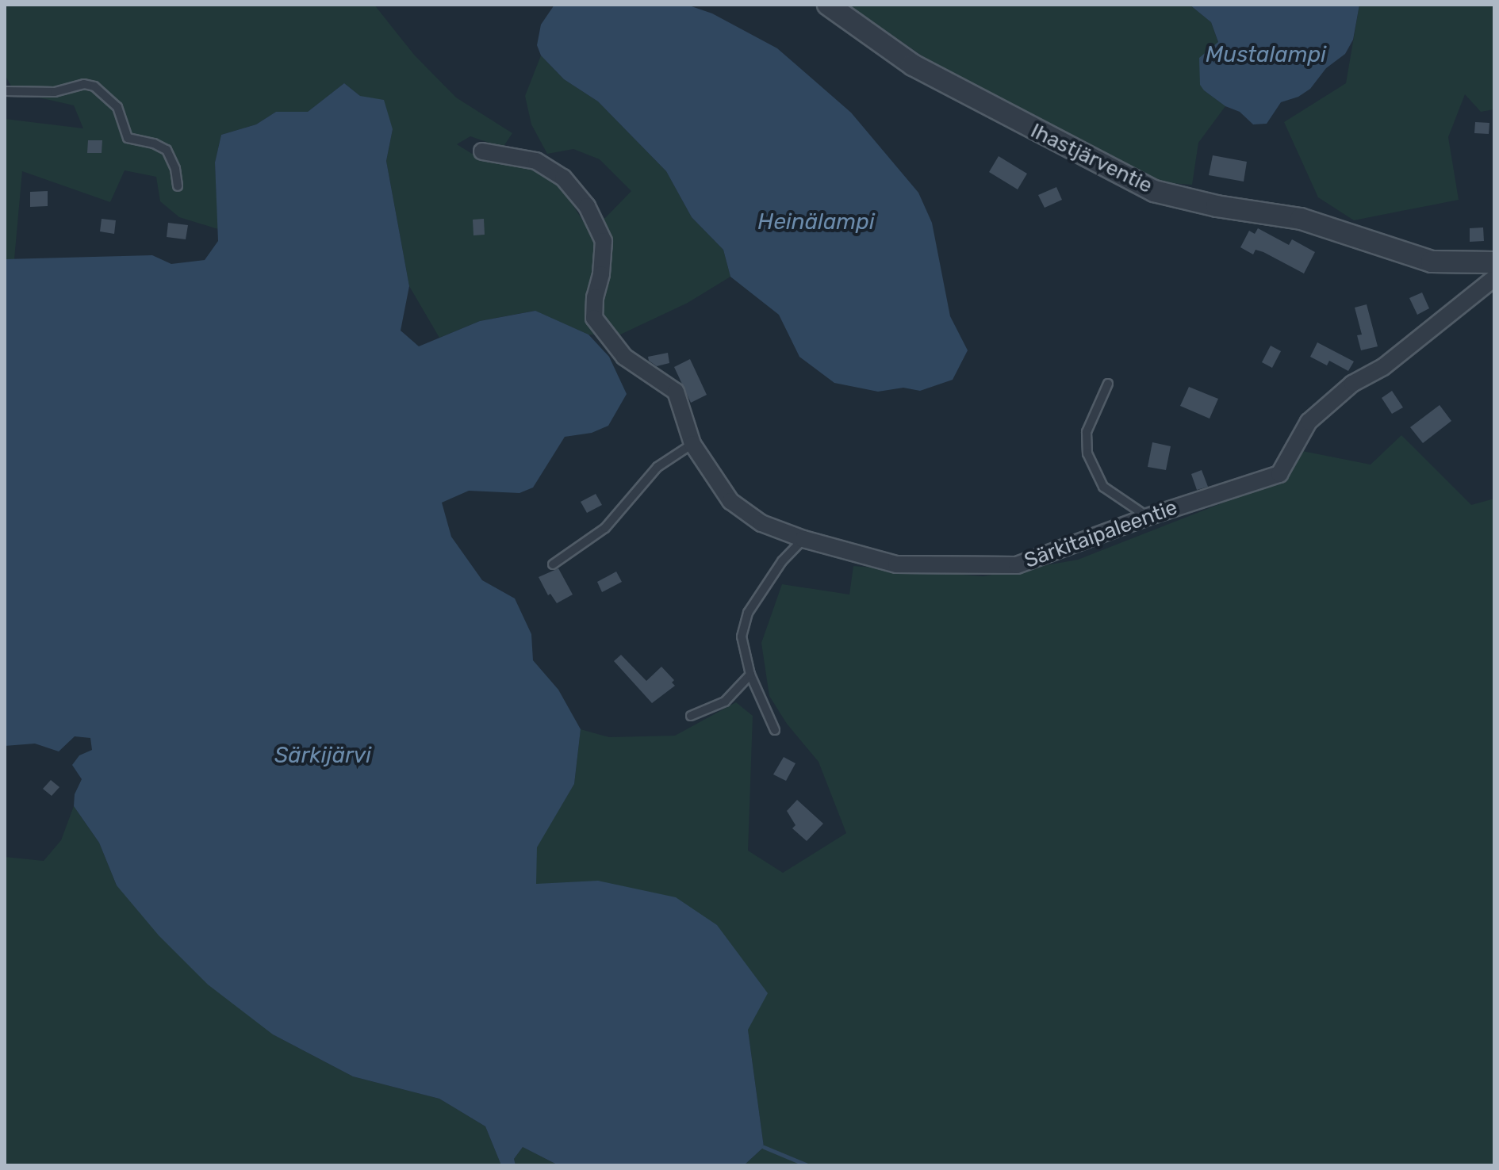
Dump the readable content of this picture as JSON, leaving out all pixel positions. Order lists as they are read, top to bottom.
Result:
{
  "streets": {
    "street": ["Ihastjärventie", "Särkitaipaleentie"]
  },
  "water": ["Mustalampi", "Heinälampi", "Särkijärvi"]
}
